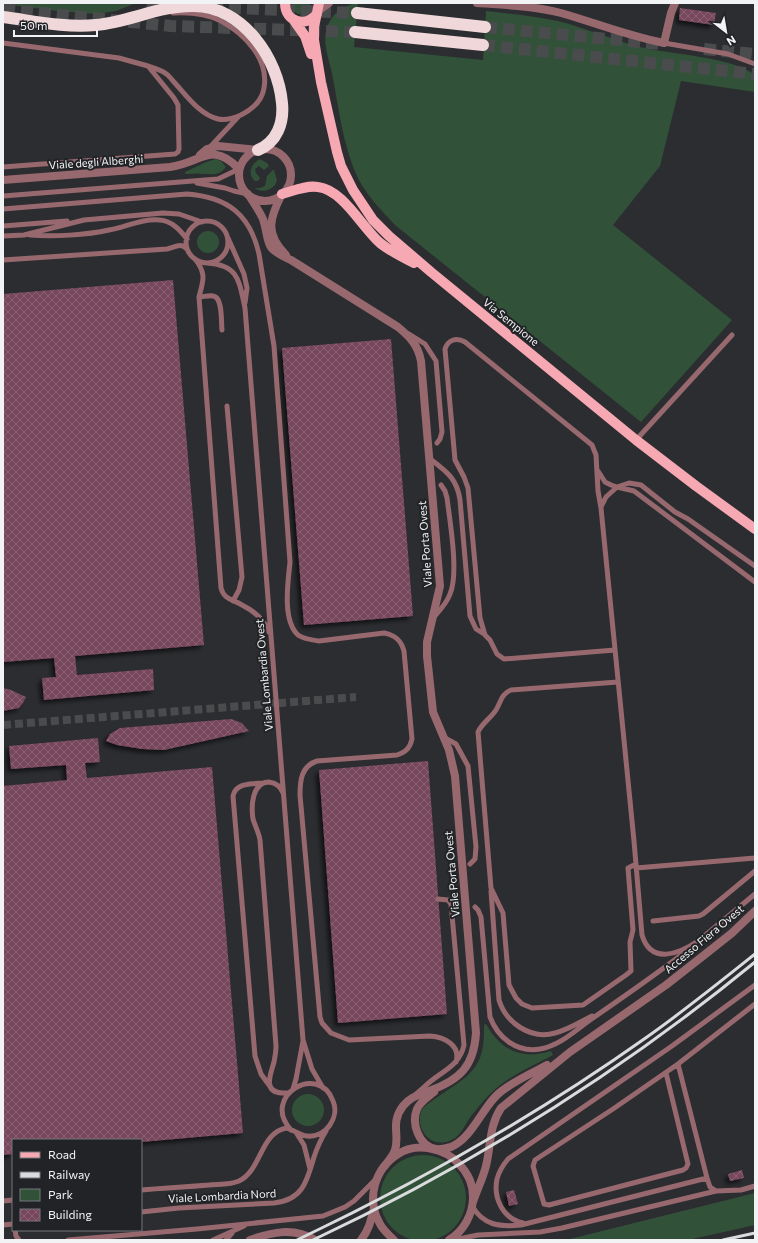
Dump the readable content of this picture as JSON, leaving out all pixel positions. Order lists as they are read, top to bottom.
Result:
{
  "streets": {
    "main road": ["Via Sempione"],
    "street": ["Viale degli Alberghi", "Viale Porta Ovest", "Accesso Fiera Ovest"],
    "lane": ["Viale Lombardia Ovest", "Viale Lombardia Nord"]
  },
  "crossings": [
    ["Viale degli Alberghi", "Viale Porta Ovest"],
    ["Viale Lombardia Ovest", "Viale Lombardia Nord"]
  ],
  "legend": [
    "Road",
    "Railway",
    "Park",
    "Building"
  ],
  "scale_bar": "50 m",
  "north": "bottom right"
}
